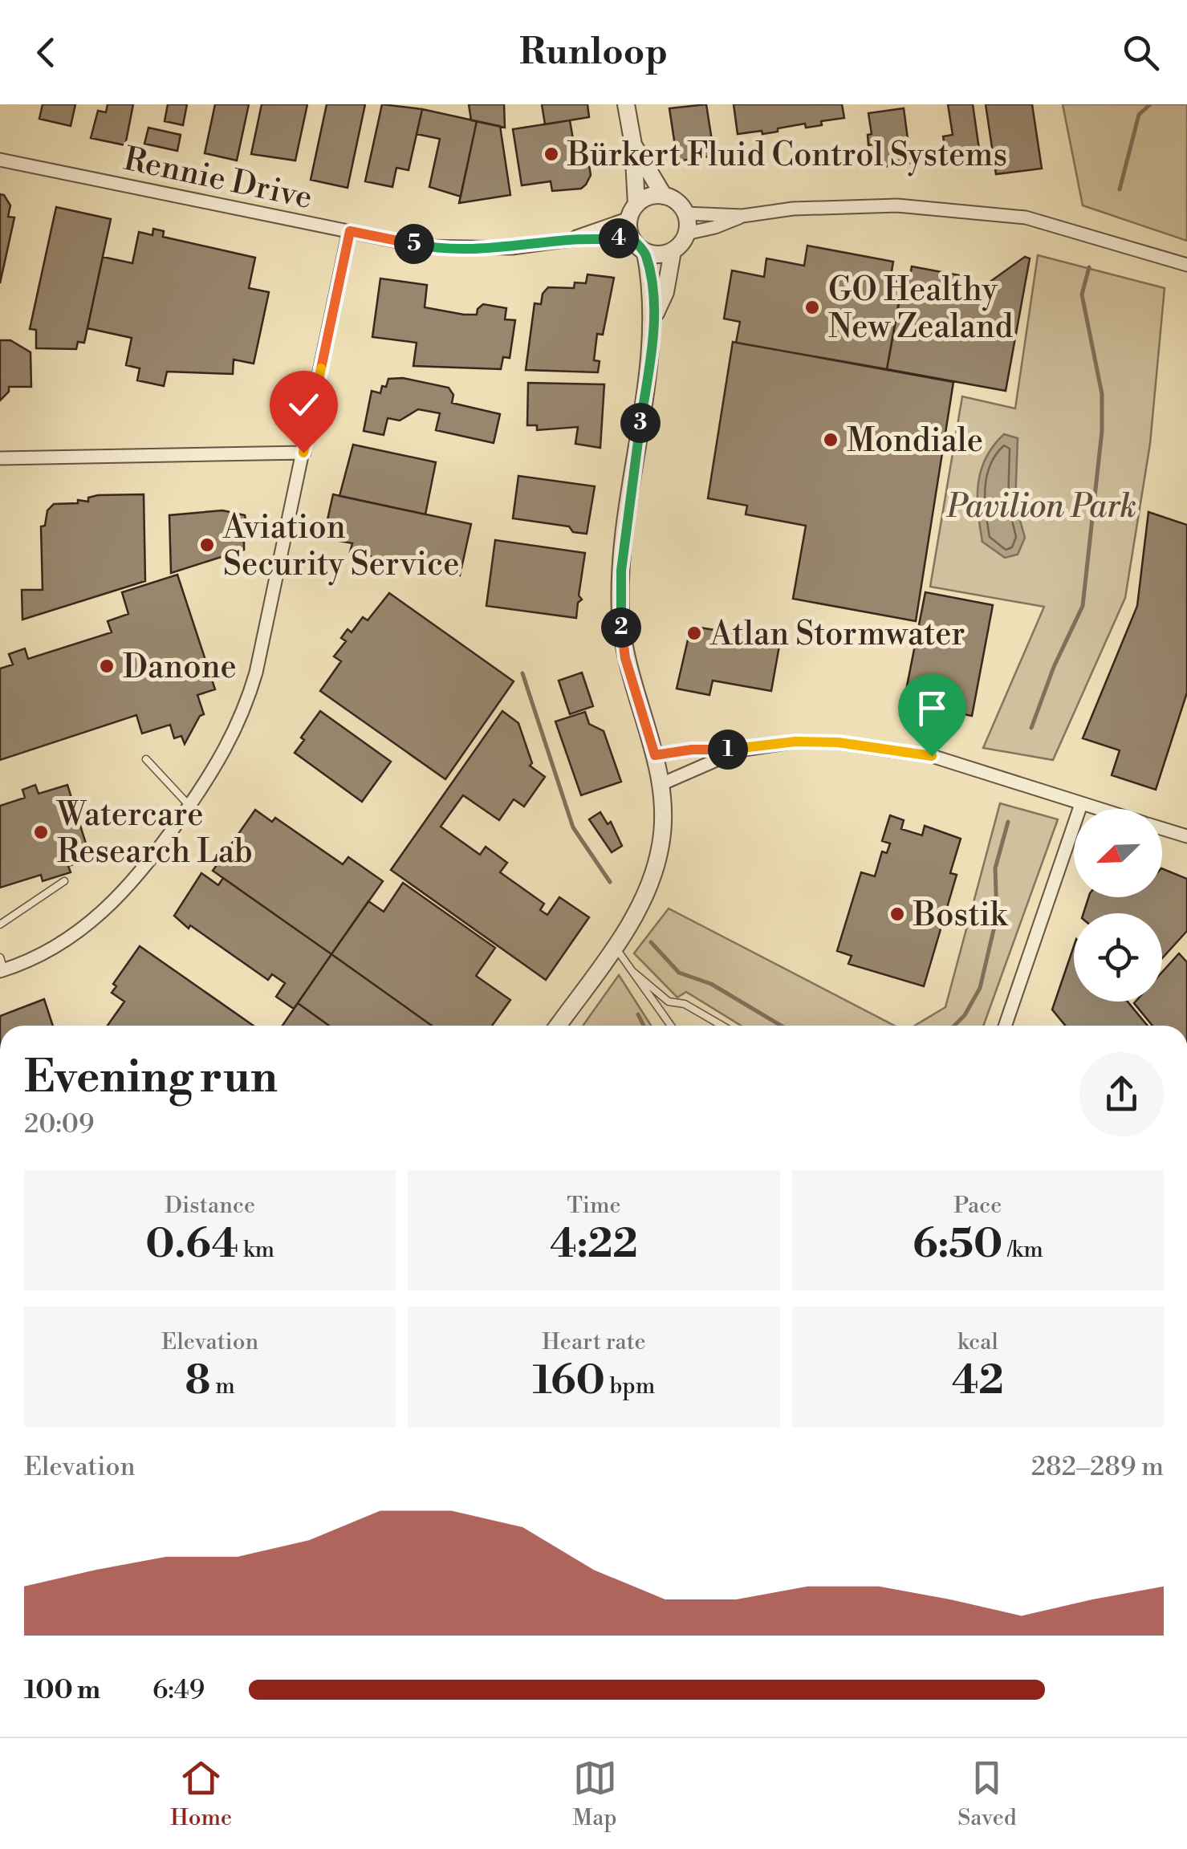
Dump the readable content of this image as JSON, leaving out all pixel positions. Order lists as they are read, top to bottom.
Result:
{
  "streets": {
    "street": ["Rennie Drive"]
  },
  "parks": ["Pavilion Park"],
  "places": [
    "Bürkert Fluid Control Systems",
    "GO Healthy New Zealand",
    "Mondiale",
    "Aviation Security Service",
    "Atlan Stormwater",
    "Danone",
    "Watercare Research Lab",
    "Bostik"
  ],
  "north": "bottom left",
  "page": {
    "header": "Runloop",
    "pins": [
      "4",
      "5",
      "3",
      "2",
      "1"
    ],
    "heading": ["Evening run", "20:09"],
    "stats": [
      ["Distance", "0.64 km"],
      ["Time", "4:22"],
      ["Pace", "6:50 /km"],
      ["Elevation", "8 m"],
      ["Heart rate", "160 bpm"],
      ["kcal", "42"]
    ],
    "chart": ["Elevation", "282–289 m"],
    "list": [
      {
        "name": "100 m",
        "note": "6:49"
      }
    ],
    "tabs": ["Home", "Map", "Saved"]
  }
}
